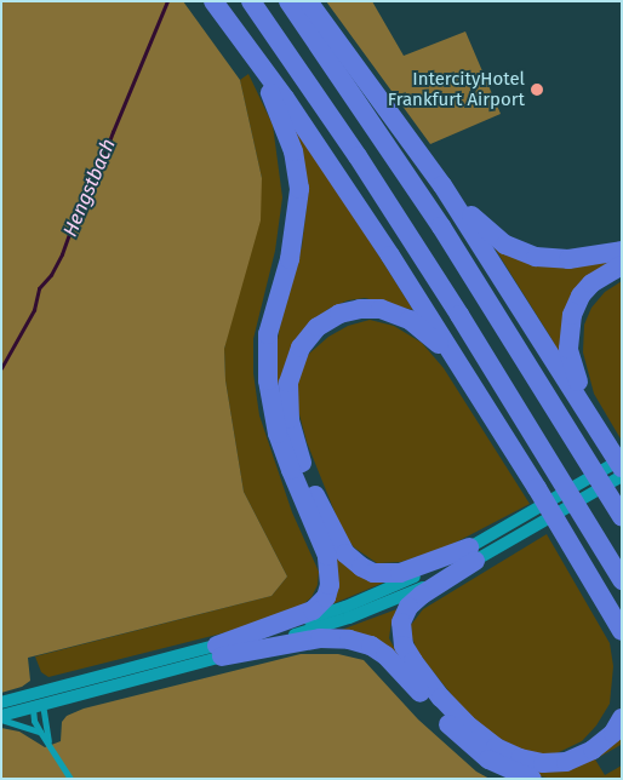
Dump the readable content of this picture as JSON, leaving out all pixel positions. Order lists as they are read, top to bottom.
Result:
{
  "water": ["Hengstbach"],
  "places": ["IntercityHotel Frankfurt Airport"]
}
